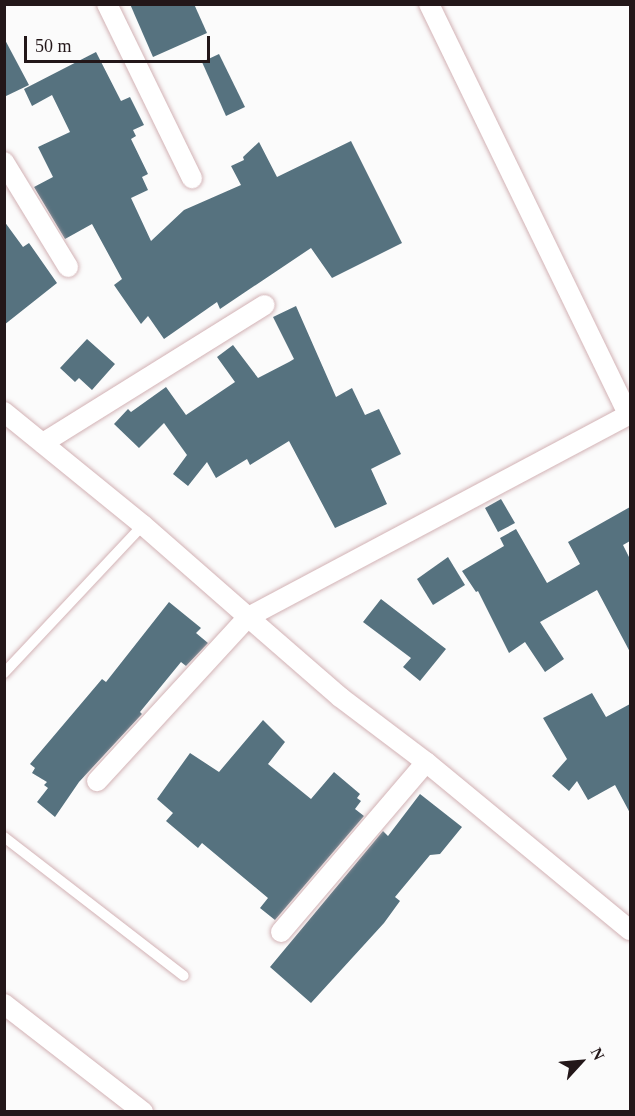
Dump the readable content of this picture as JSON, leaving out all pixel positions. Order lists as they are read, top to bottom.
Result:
{
  "scale_bar": "50 m",
  "north": "top right"
}
